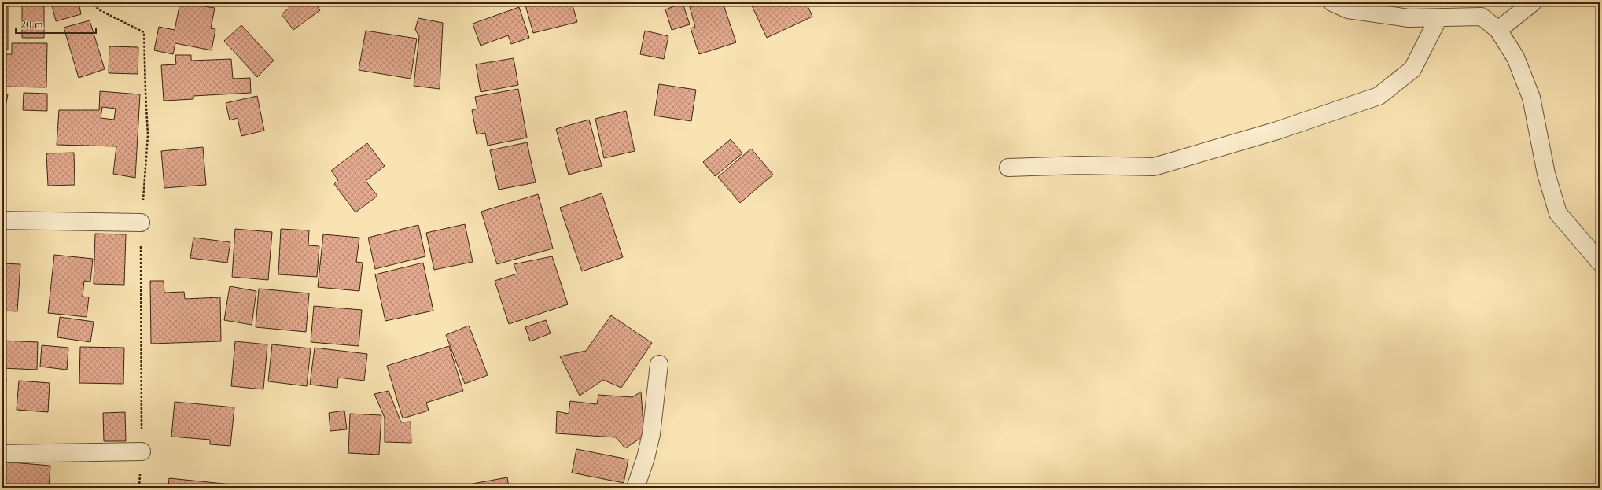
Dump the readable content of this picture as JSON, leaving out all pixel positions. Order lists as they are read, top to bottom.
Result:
{
  "scale_bar": "20 m"
}
